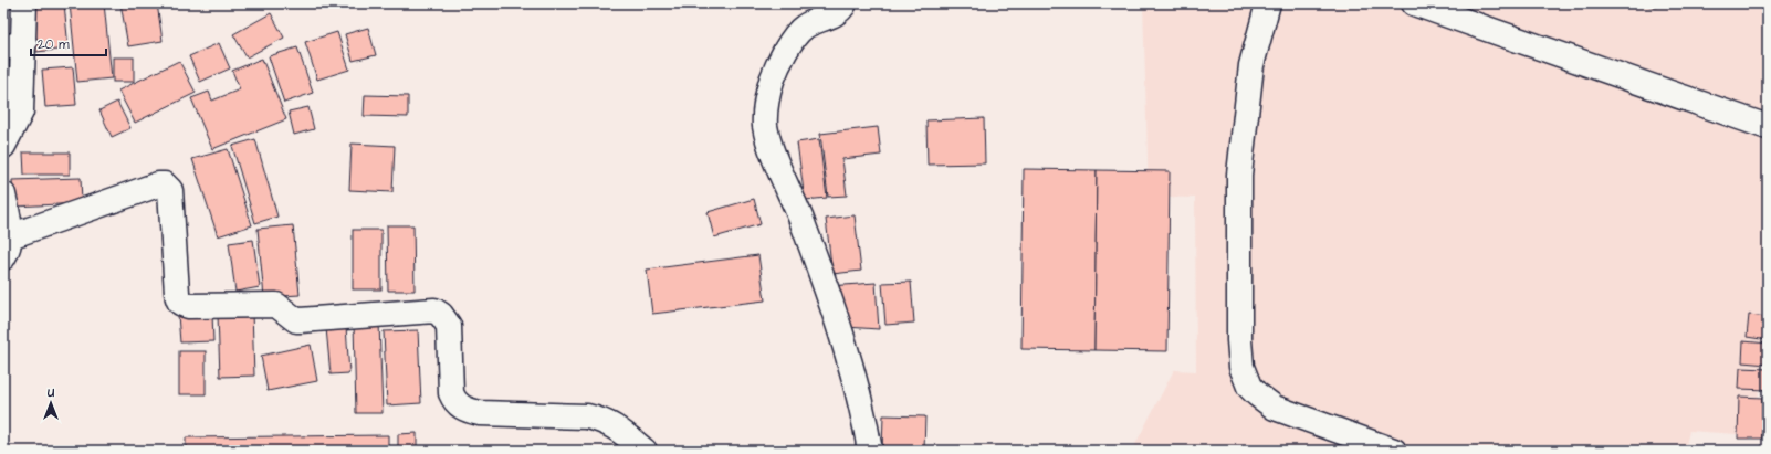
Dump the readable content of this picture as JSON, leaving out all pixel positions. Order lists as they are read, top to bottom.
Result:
{
  "scale_bar": "20 m",
  "north": "top"
}
